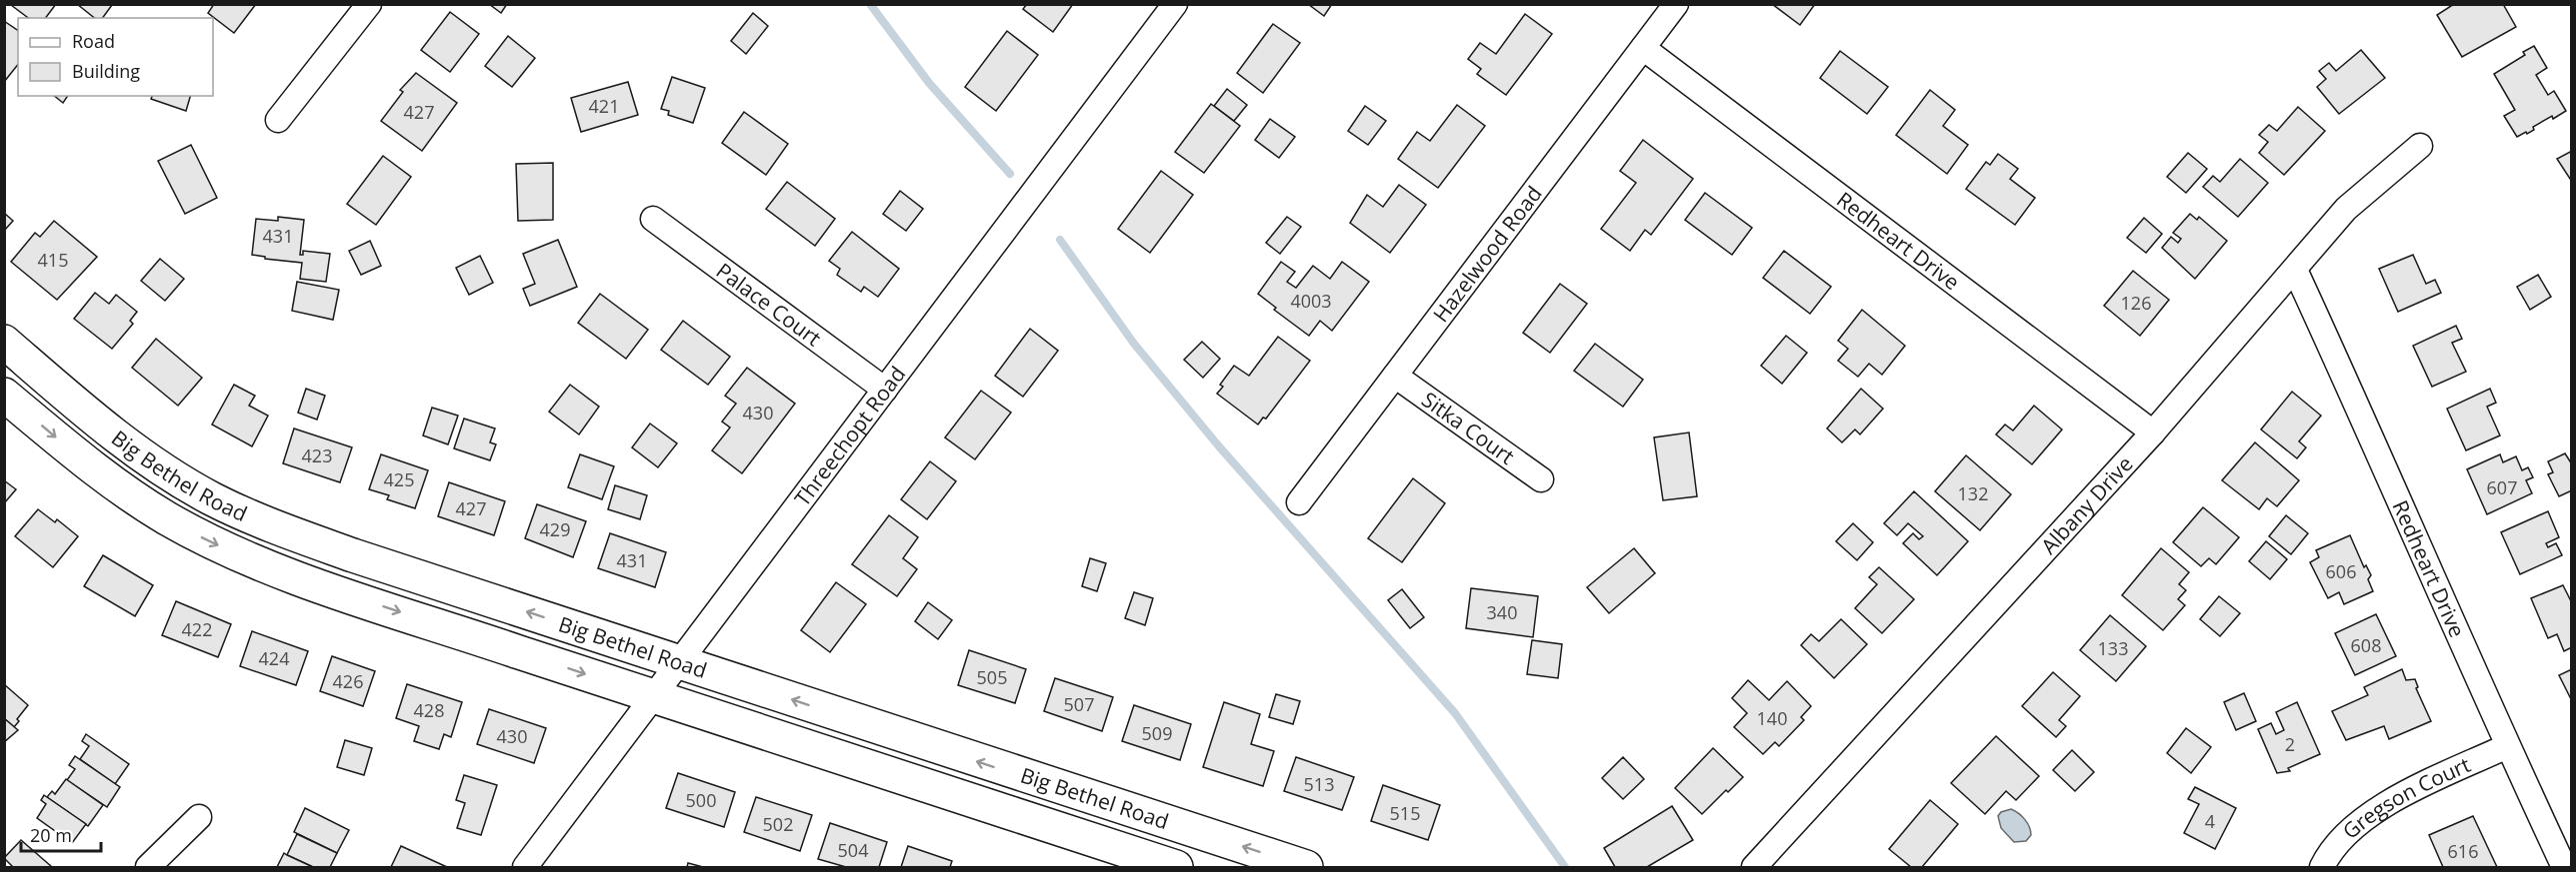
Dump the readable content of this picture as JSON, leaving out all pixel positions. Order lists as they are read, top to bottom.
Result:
{
  "streets": {
    "main road": ["Big Bethel Road"],
    "street": [
      "Redheart Drive",
      "Hazelwood Road",
      "Palace Court",
      "Sitka Court",
      "Threechopt Road",
      "Albany Drive",
      "Gregson Court"
    ]
  },
  "crossings": [
    ["Redheart Drive", "Hazelwood Road"],
    ["Redheart Drive", "Albany Drive"],
    ["Redheart Drive", "Gregson Court"],
    ["Hazelwood Road", "Sitka Court"],
    ["Palace Court", "Threechopt Road"],
    ["Threechopt Road", "Big Bethel Road"]
  ],
  "house_numbers": [
    "421",
    "427",
    "431",
    "415",
    "4003",
    "126",
    "430",
    "423",
    "425",
    "607",
    "132",
    "427",
    "429",
    "431",
    "606",
    "340",
    "422",
    "608",
    "133",
    "424",
    "505",
    "426",
    "507",
    "428",
    "140",
    "509",
    "430",
    "2",
    "513",
    "500",
    "515",
    "4",
    "502",
    "504",
    "616"
  ],
  "legend": ["Road", "Building"],
  "scale_bar": "20 m"
}
